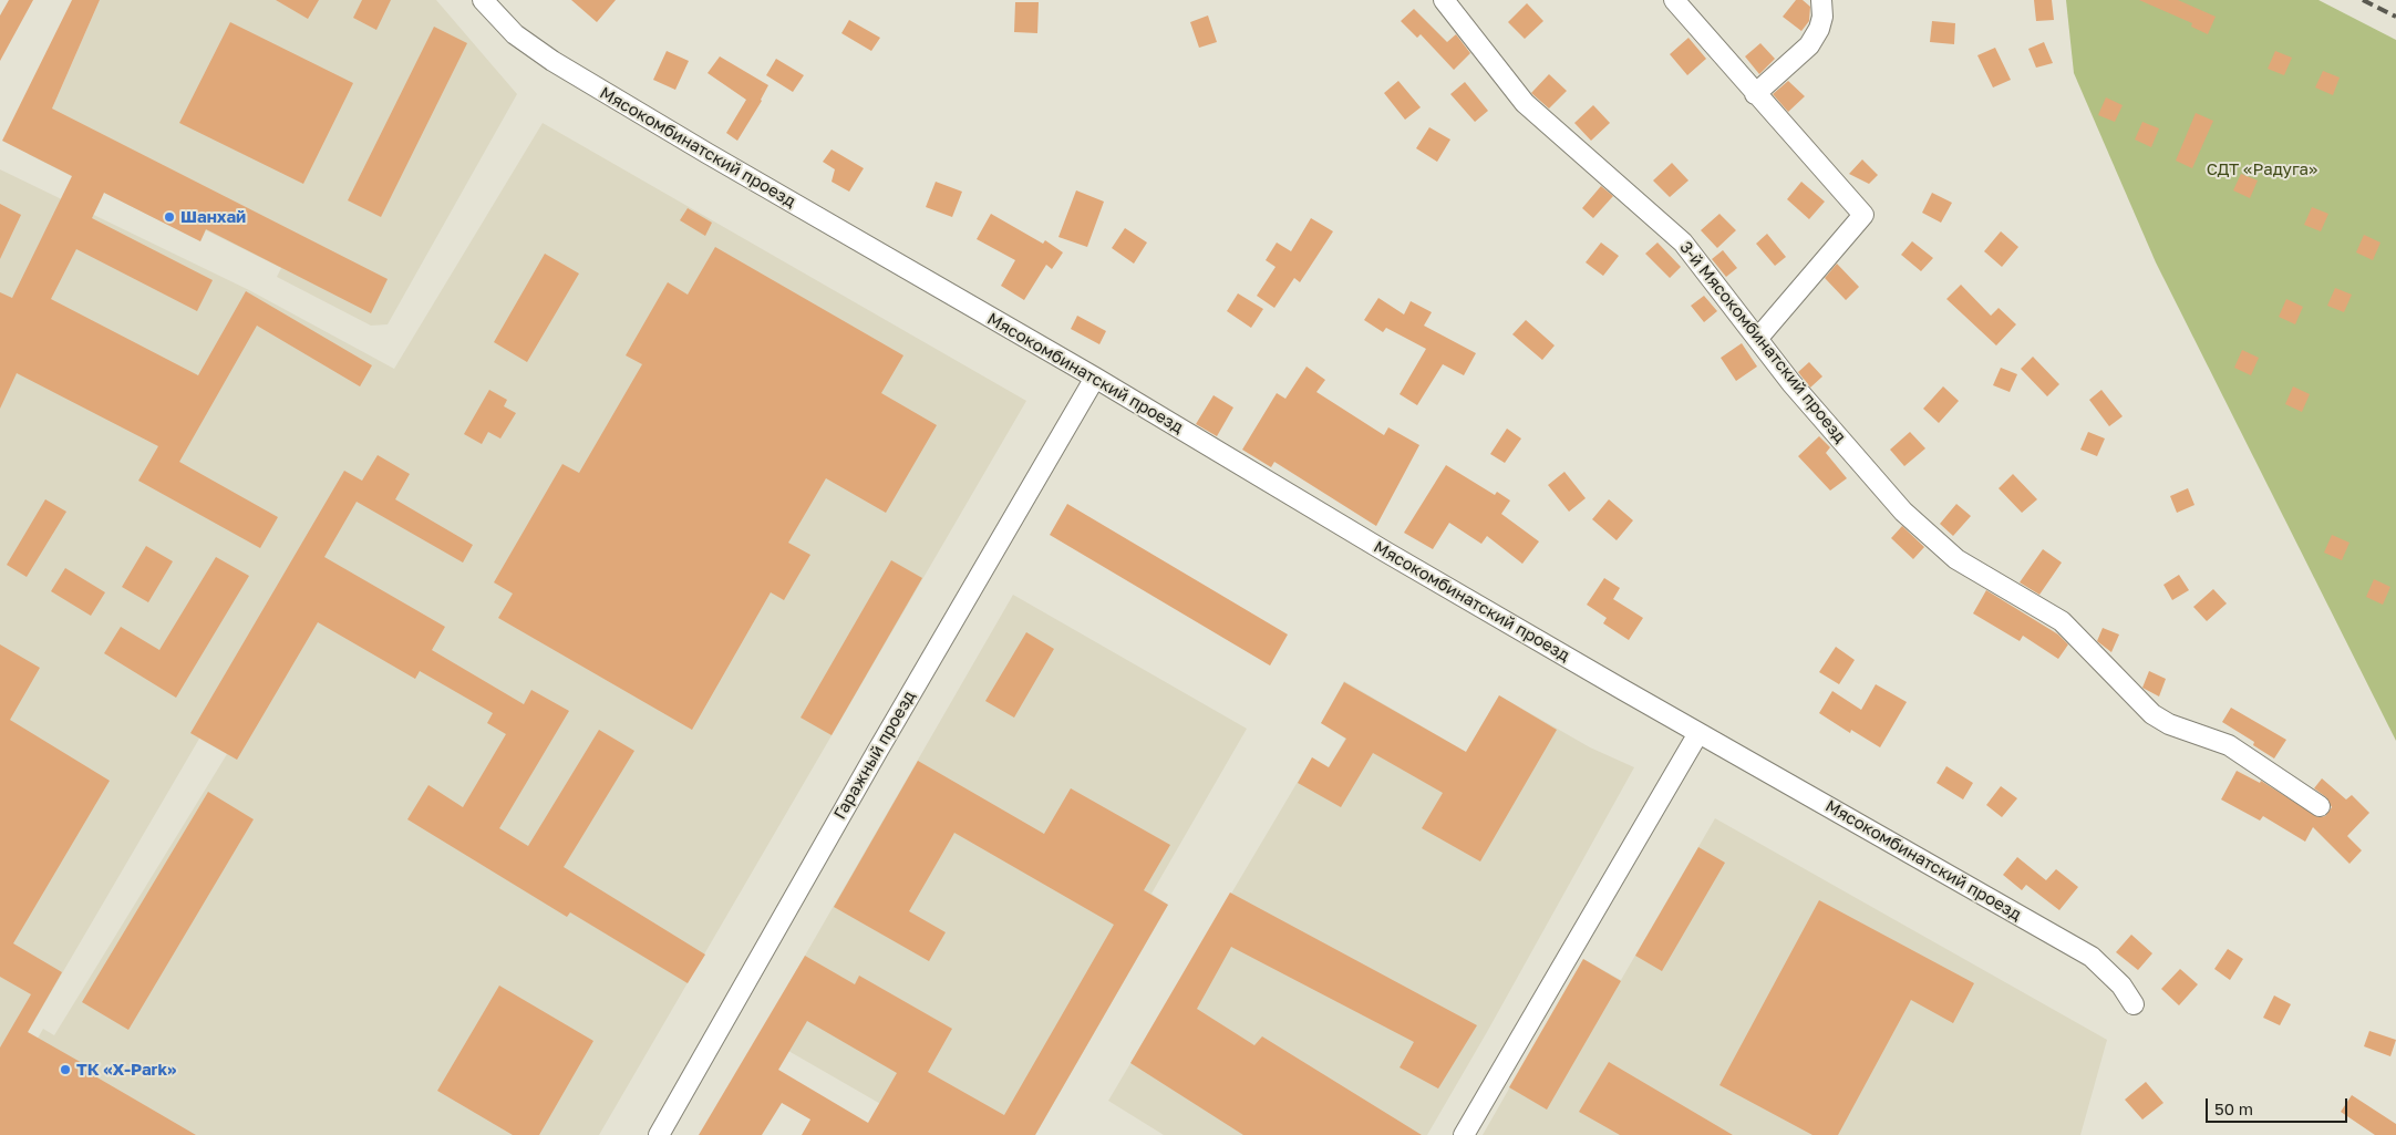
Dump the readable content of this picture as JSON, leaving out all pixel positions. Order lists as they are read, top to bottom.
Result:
{
  "streets": {
    "street": ["Мясокомбинатский проезд", "3-й Мясокомбинатский проезд", "Гаражный проезд"]
  },
  "crossings": [
    ["Мясокомбинатский проезд", "Гаражный проезд"]
  ],
  "parks": ["СДТ «Радуга»"],
  "places": ["Шанхай", "ТК «X-Park»"],
  "scale_bar": "50 m"
}
